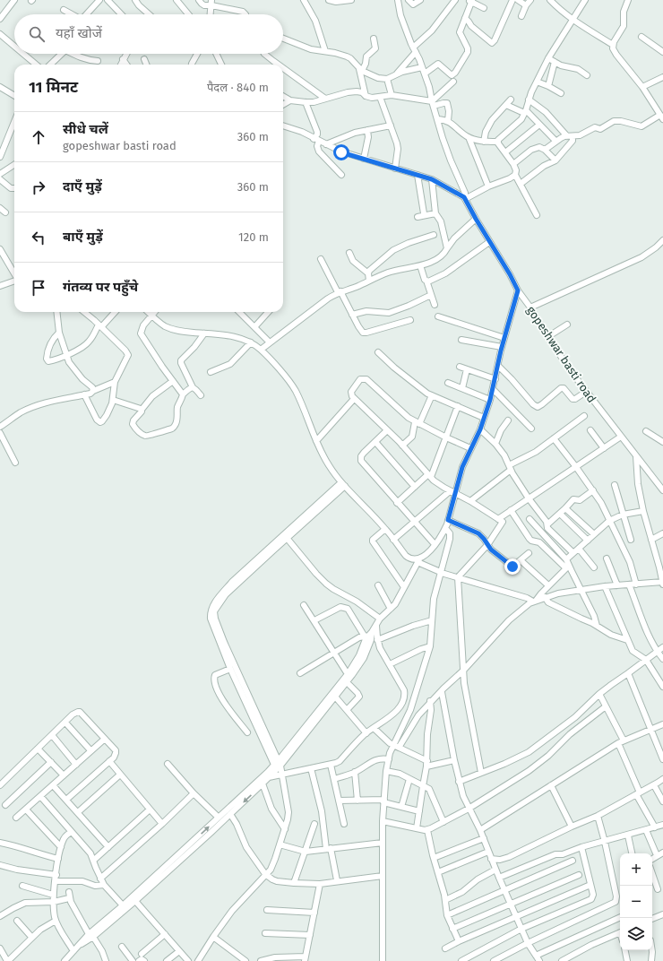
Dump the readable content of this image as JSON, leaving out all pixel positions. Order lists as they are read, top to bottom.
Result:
{
  "streets": {
    "street": ["gopeshwar basti road"]
  },
  "page": {
    "search": "यहाँ खोजें",
    "heading": ["11 मिनट", "पैदल · 840 m"],
    "list": [
      ["सीधे चलें", "gopeshwar basti road", "360 m"],
      ["दाएँ मुड़ें", "360 m"],
      ["बाएँ मुड़ें", "120 m"],
      "गंतव्य पर पहुँचे"
    ],
    "map_buttons": ["+", "−"]
  }
}
